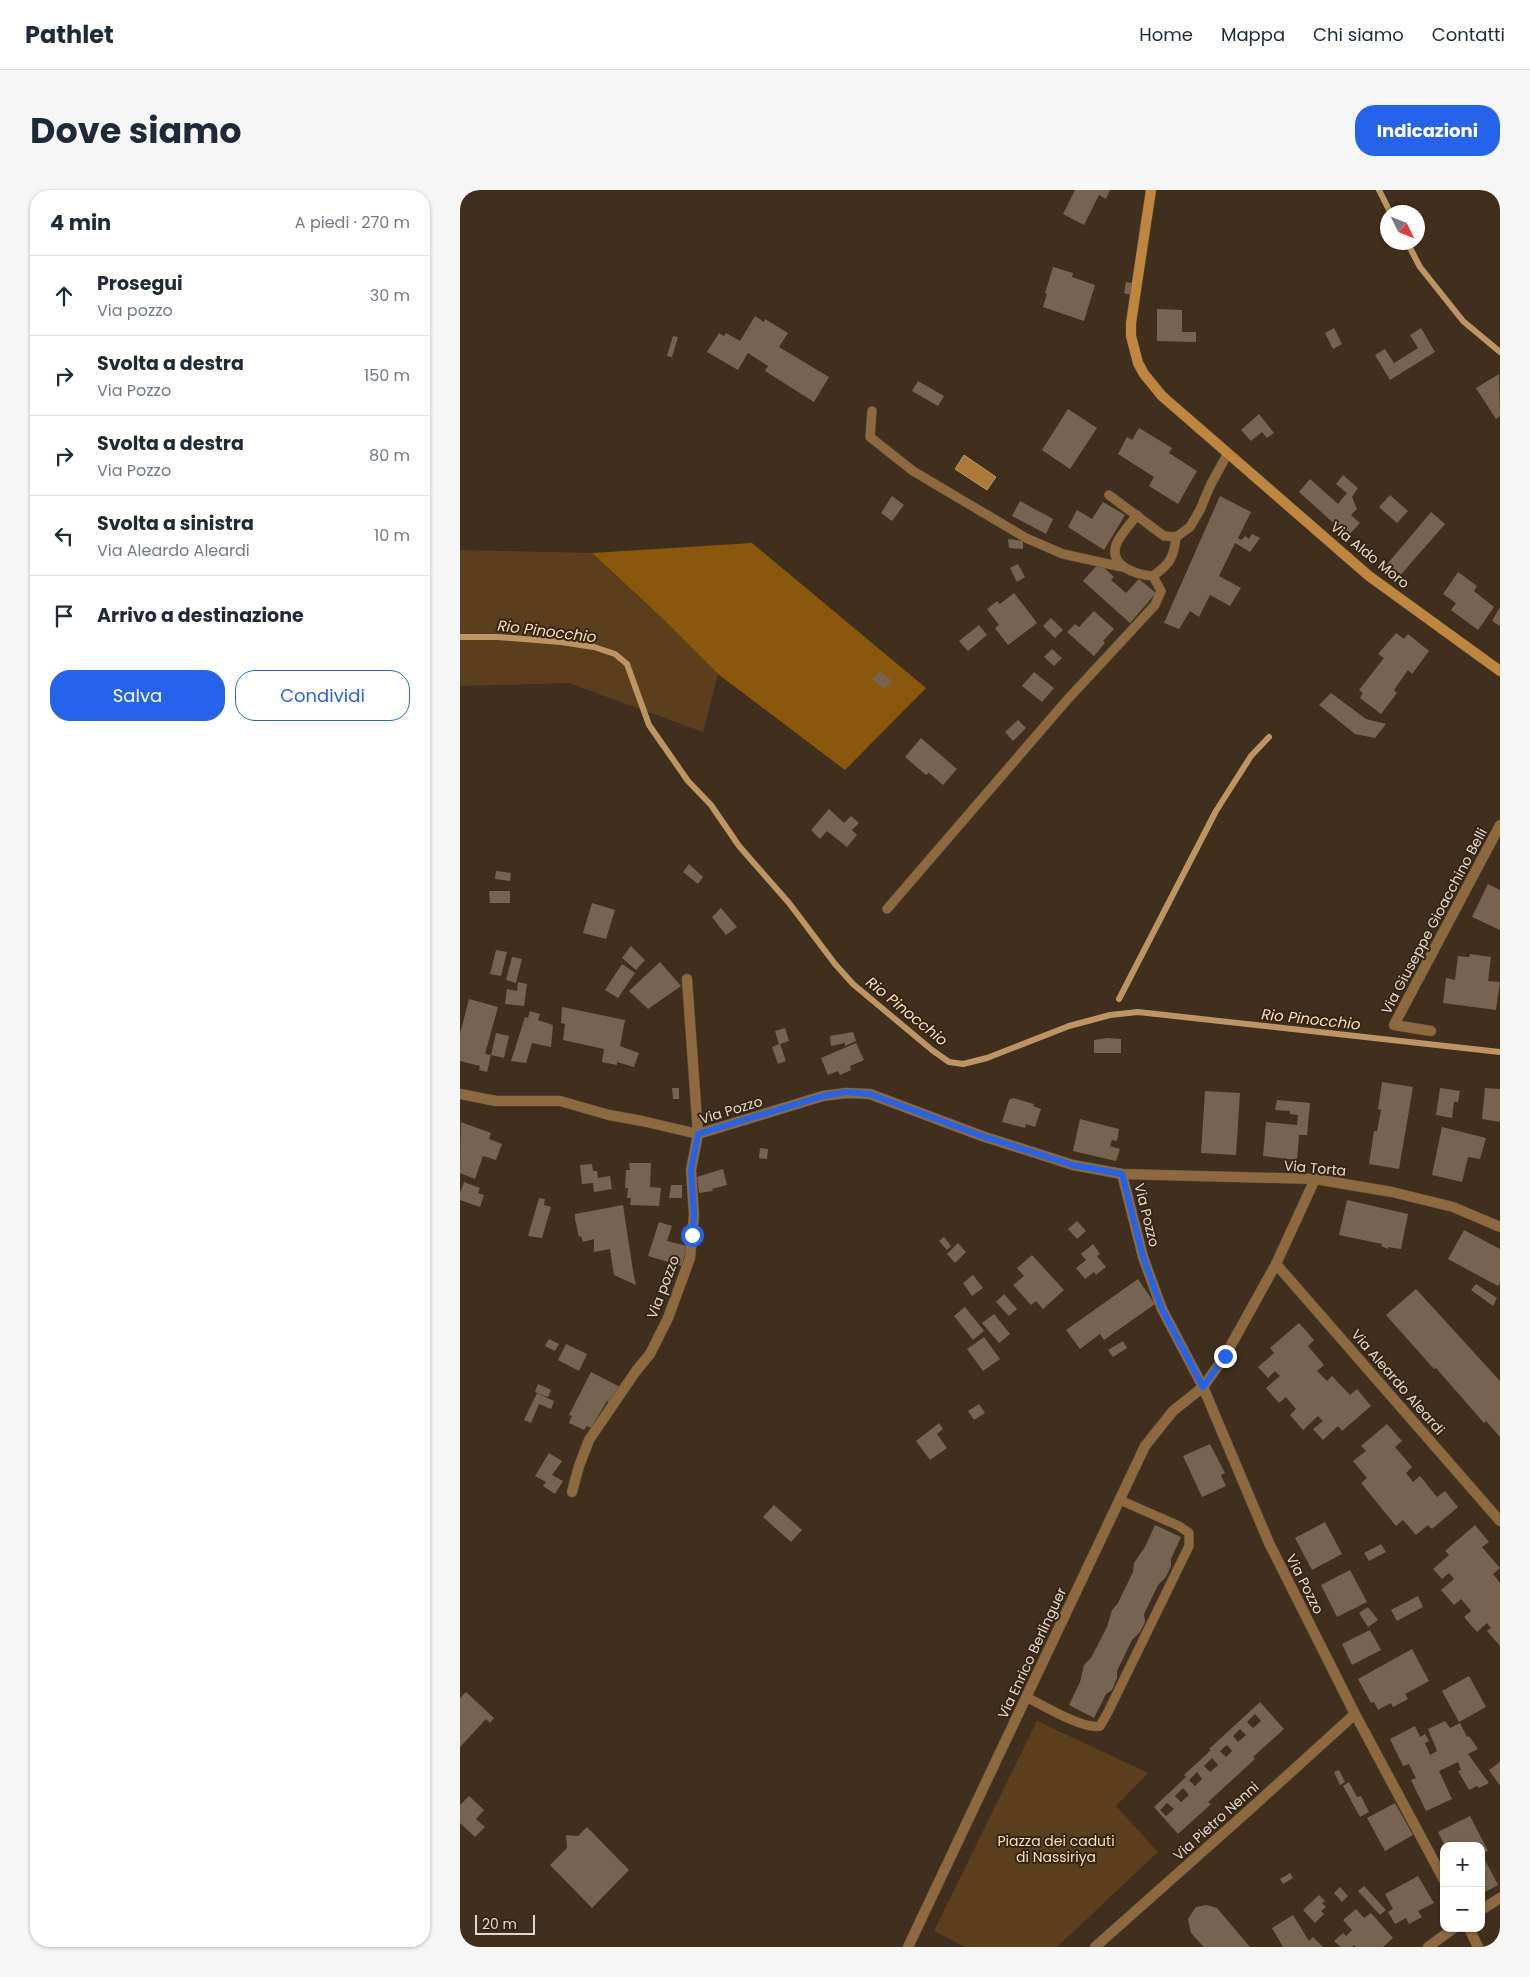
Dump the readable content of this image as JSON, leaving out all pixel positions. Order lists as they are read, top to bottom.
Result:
{
  "streets": {
    "main road": ["Via Aldo Moro"],
    "street": [
      "Via Giuseppe Gioacchino Belli",
      "Via Pozzo",
      "Via Torta",
      "Via pozzo",
      "Via Aleardo Aleardi",
      "Via Enrico Berlinguer",
      "Via Pietro Nenni"
    ]
  },
  "crossings": [
    ["Via Pozzo", "Via Torta"],
    ["Via Pozzo", "Via pozzo"],
    ["Via Pozzo", "Via Enrico Berlinguer"],
    ["Via Pozzo", "Via Pietro Nenni"]
  ],
  "water": ["Rio Pinocchio"],
  "parks": ["Piazza dei caduti di Nassiriya"],
  "scale_bar": "20 m",
  "north": "bottom right",
  "page": {
    "header": "Pathlet",
    "nav": [
      "Home",
      "Mappa",
      "Chi siamo",
      "Contatti"
    ],
    "title": "Dove siamo",
    "buttons": [
      "Indicazioni",
      ["Salva", "Condividi"]
    ],
    "heading": ["4 min", "A piedi · 270 m"],
    "list": [
      ["Prosegui", "Via pozzo", "30 m"],
      ["Svolta a destra", "Via Pozzo", "150 m"],
      ["Svolta a destra", "Via Pozzo", "80 m"],
      ["Svolta a sinistra", "Via Aleardo Aleardi", "10 m"],
      "Arrivo a destinazione"
    ],
    "map_buttons": ["+", "−"],
    "scale": "20 m"
  }
}
